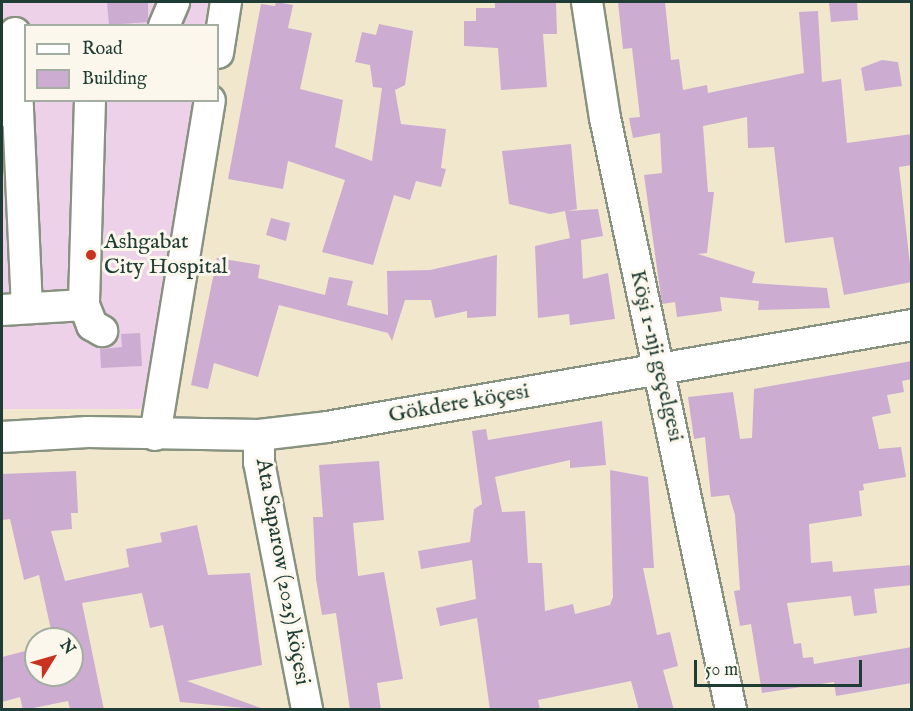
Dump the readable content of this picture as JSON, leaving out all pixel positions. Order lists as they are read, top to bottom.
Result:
{
  "streets": {
    "street": ["Köşi 1-nji geçelgesi", "Gökdere köçesi", "Ata Saparow (2025) köçesi"]
  },
  "crossings": [
    ["Köşi 1-nji geçelgesi", "Gökdere köçesi"],
    ["Gökdere köçesi", "Ata Saparow (2025) köçesi"]
  ],
  "places": ["Ashgabat City Hospital"],
  "legend": ["Road", "Building"],
  "scale_bar": "50 m",
  "north": "top right"
}
